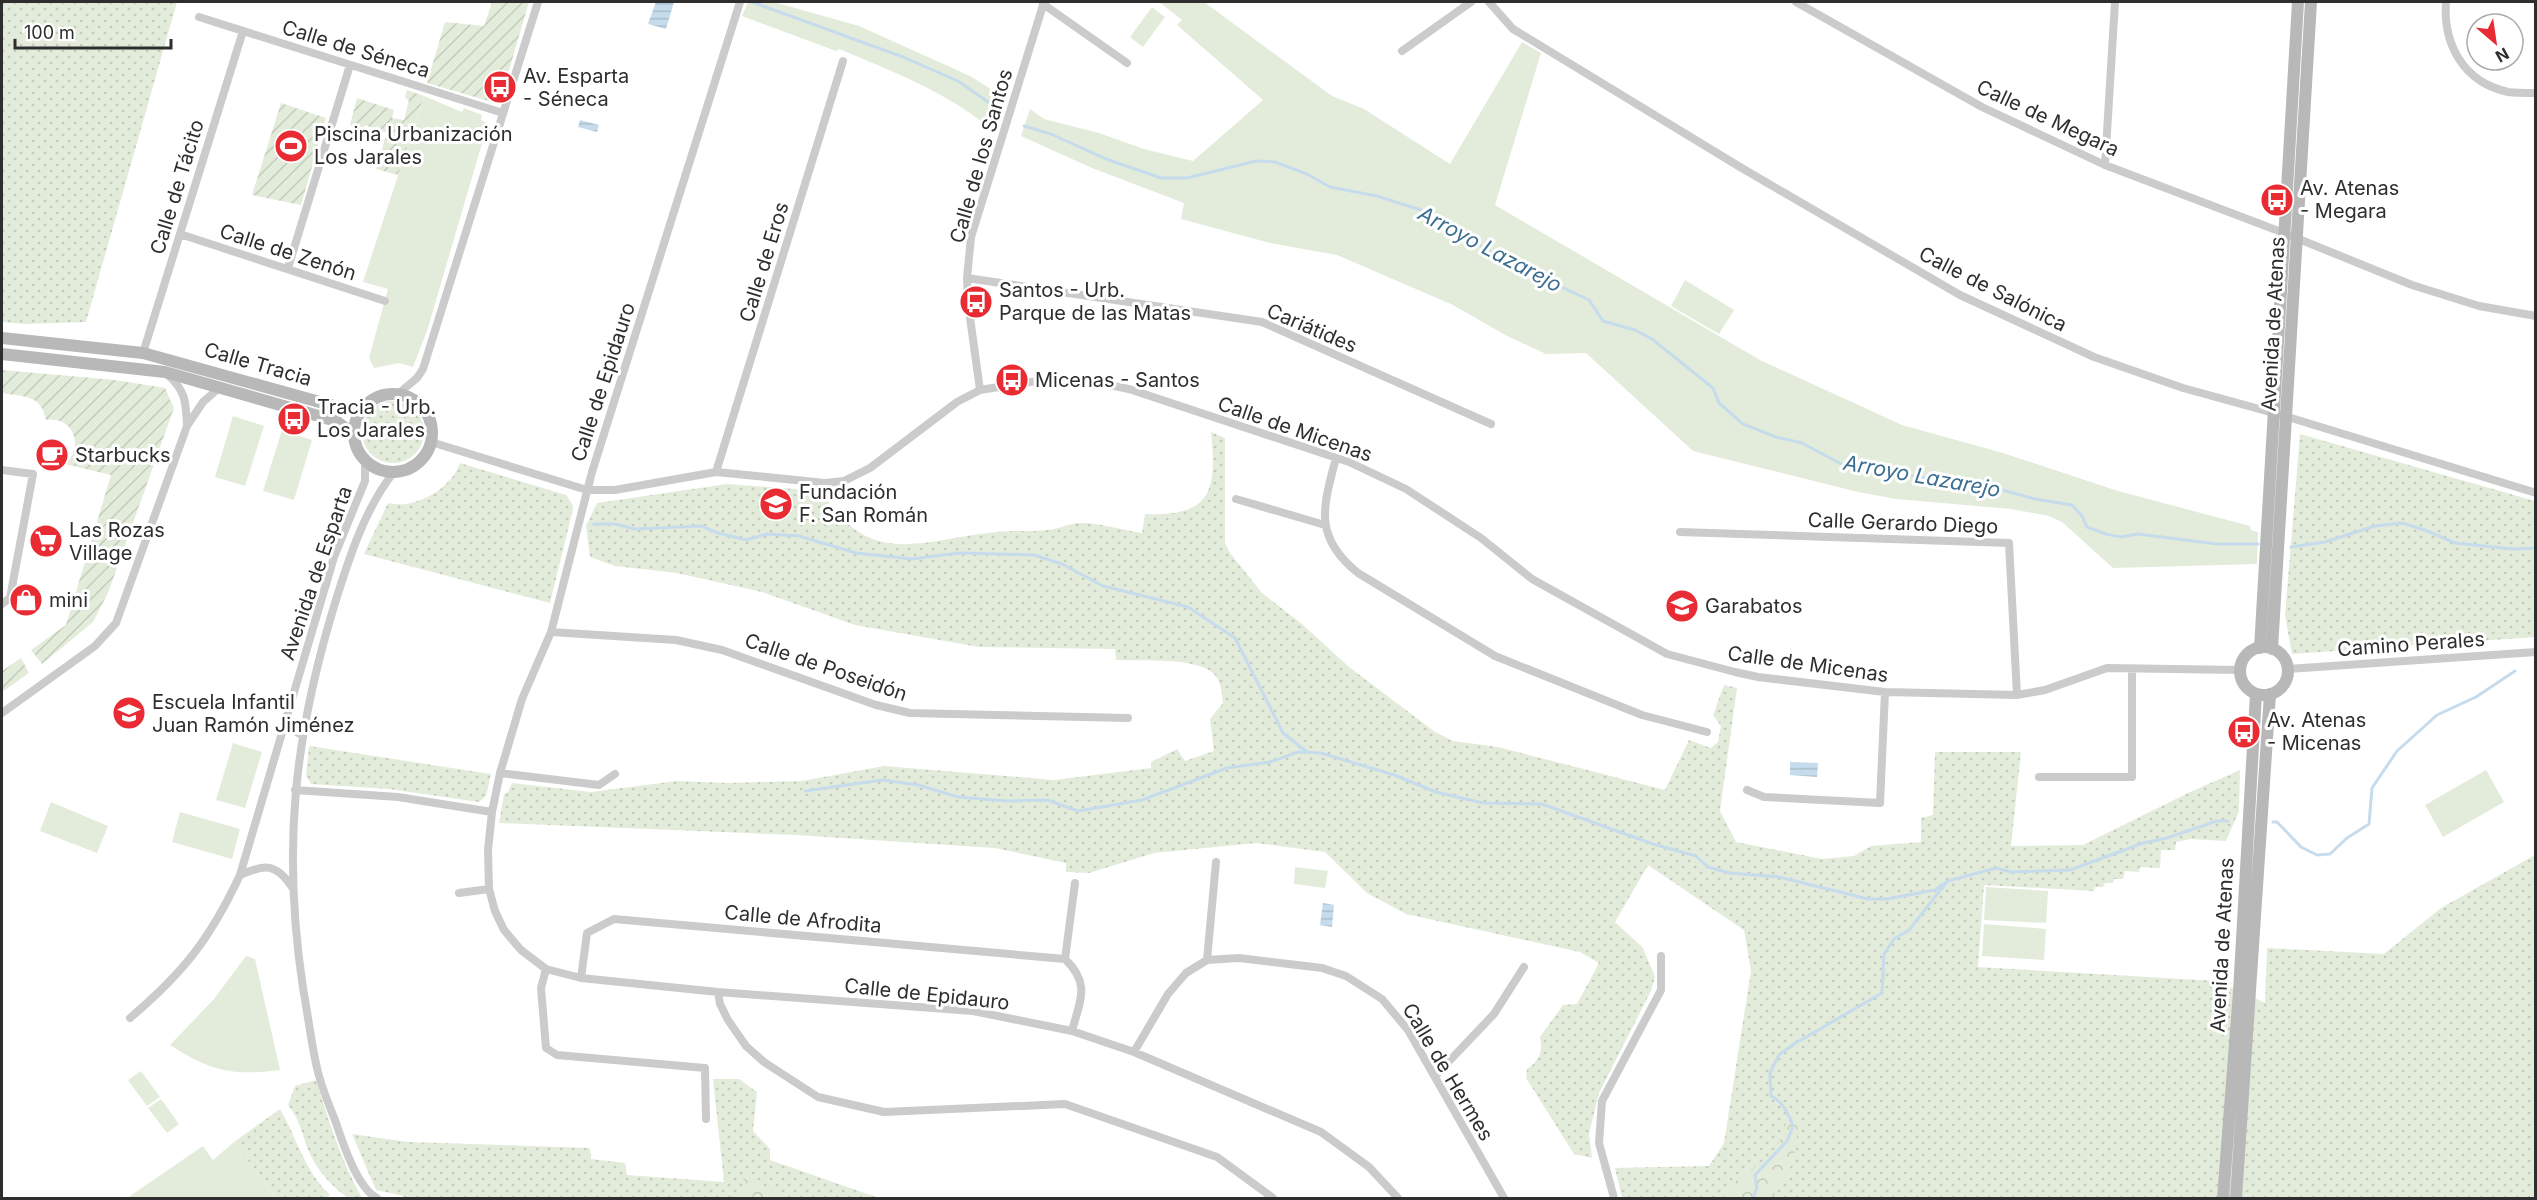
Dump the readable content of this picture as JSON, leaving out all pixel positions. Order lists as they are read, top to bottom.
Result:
{
  "streets": {
    "main road": ["Avenida de Atenas", "Calle Tracia"],
    "street": [
      "Calle de Séneca",
      "Calle de Megara",
      "Calle de los Santos",
      "Calle de Tácito",
      "Calle de Zenón",
      "Calle de Eros",
      "Calle de Salónica",
      "Cariátides",
      "Calle de Epidauro",
      "Calle de Micenas",
      "Calle Gerardo Diego",
      "Avenida de Esparta",
      "Camino Perales",
      "Calle de Poseidón",
      "Calle de Afrodita",
      "Calle de Hermes"
    ]
  },
  "crossings": [
    ["Calle de Séneca", "Calle de Tácito"],
    ["Calle de Megara", "Avenida de Atenas"],
    ["Calle de los Santos", "Cariátides"],
    ["Calle de los Santos", "Calle de Micenas"],
    ["Calle de Tácito", "Calle de Zenón"],
    ["Calle de Tácito", "Calle Tracia"],
    ["Calle de Eros", "Calle de Micenas"],
    ["Calle de Salónica", "Avenida de Atenas"],
    ["Avenida de Atenas", "Calle de Micenas"],
    ["Avenida de Atenas", "Camino Perales"],
    ["Calle Tracia", "Calle de Micenas"],
    ["Calle Tracia", "Avenida de Esparta"],
    ["Calle de Epidauro", "Calle de Micenas"],
    ["Calle de Epidauro", "Calle de Poseidón"],
    ["Calle de Epidauro", "Calle de Afrodita"],
    ["Calle de Micenas", "Calle Gerardo Diego"],
    ["Calle de Micenas", "Avenida de Esparta"],
    ["Calle de Micenas", "Camino Perales"]
  ],
  "water": ["Arroyo Lazarejo"],
  "places": {
    "bus stop": [
      "Av. Esparta - Séneca",
      "Av. Atenas - Megara",
      "Santos - Urb. Parque de las Matas",
      "Micenas - Santos",
      "Tracia - Urb. Los Jarales",
      "Av. Atenas - Micenas"
    ],
    "sports": ["Piscina Urbanización Los Jarales"],
    "cafe": ["Starbucks"],
    "school or university": ["Fundación F. San Román", "Garabatos", "Escuela Infantil Juan Ramón Jiménez"],
    "supermarket": ["Las Rozas Village"],
    "shop": ["mini"]
  },
  "scale_bar": "100 m",
  "north": "bottom right"
}
